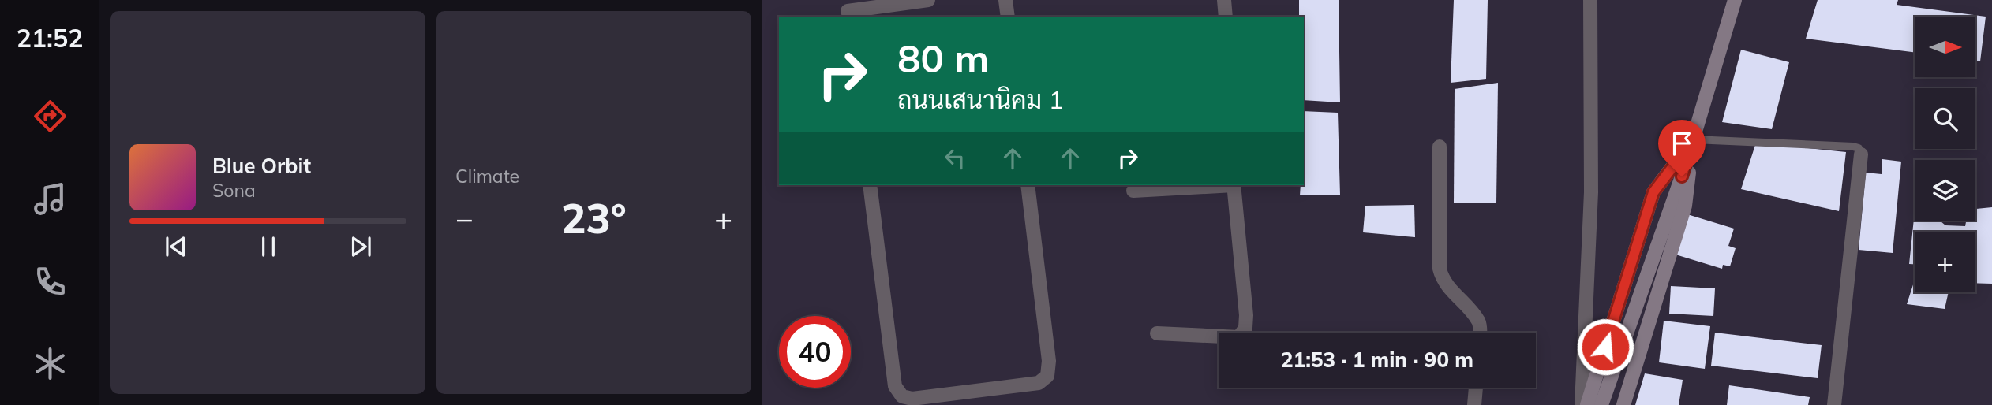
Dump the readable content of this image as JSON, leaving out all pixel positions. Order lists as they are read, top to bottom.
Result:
{
  "north": "right",
  "page": {
    "tabs": "21:52",
    "tile": "Climate",
    "map_buttons": "+",
    "turn": ["80 m", "ถนนเสนานิคม 1"],
    "song": ["Blue Orbit", "Sona"],
    "heat": ["−", "23°", "+"],
    "limit": "40",
    "trip": "21:53 · 1 min · 90 m"
  }
}
